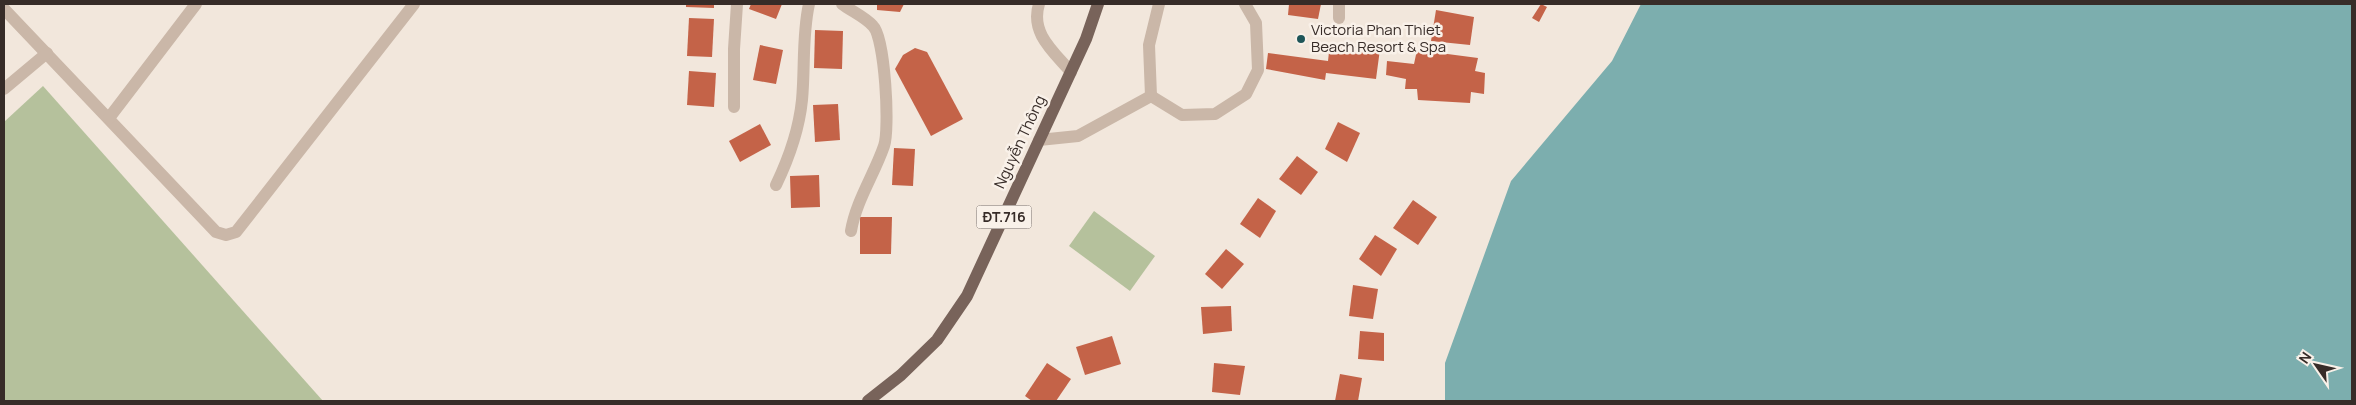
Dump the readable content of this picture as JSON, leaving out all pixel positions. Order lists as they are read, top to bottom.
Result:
{
  "streets": {
    "main road": ["Nguyễn Thông", "ĐT.716"]
  },
  "places": ["Victoria Phan Thiet Beach Resort & Spa"],
  "north": "top left"
}
